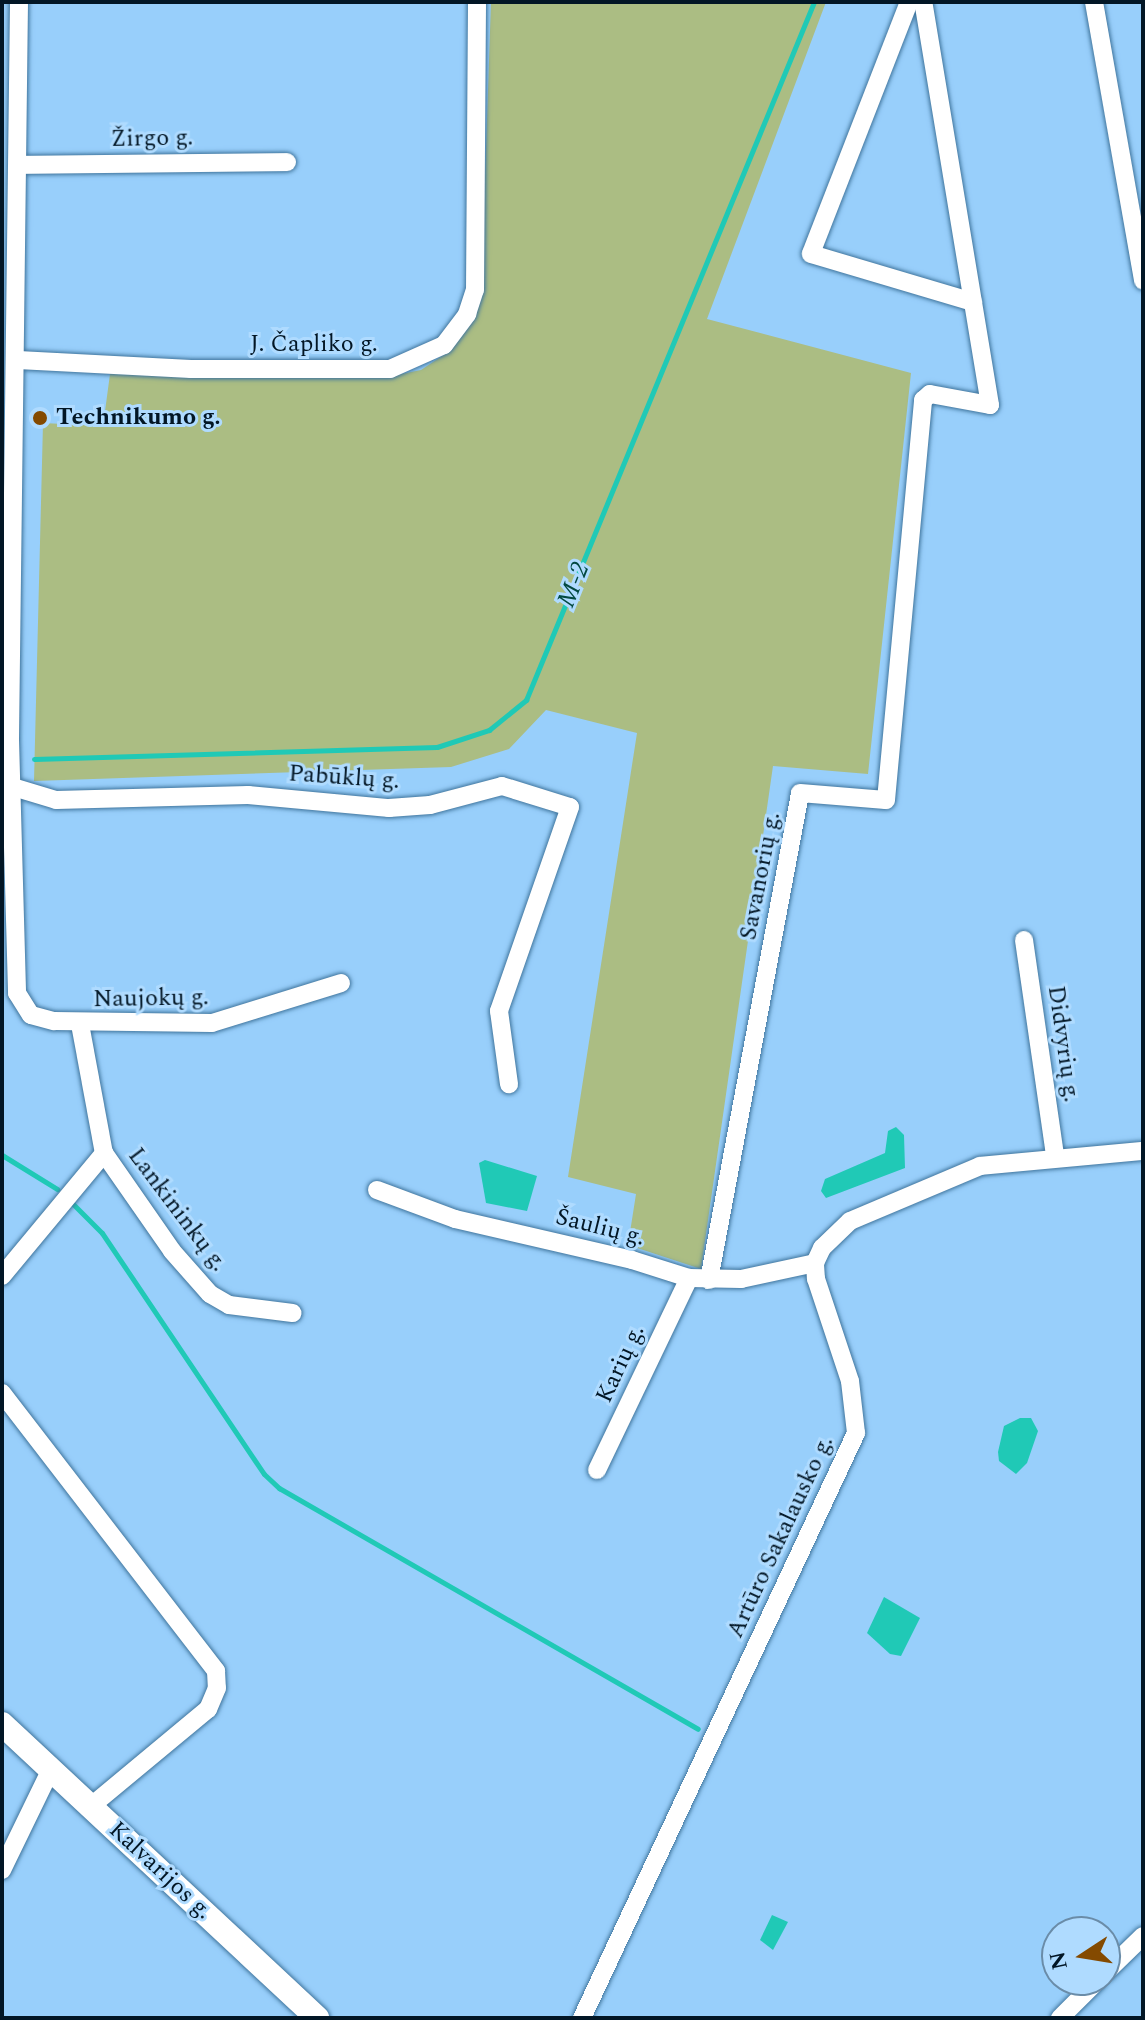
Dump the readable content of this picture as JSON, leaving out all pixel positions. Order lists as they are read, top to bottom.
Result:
{
  "streets": {
    "main road": ["Kalvarijos g."],
    "street": [
      "Žirgo g.",
      "J. Čapliko g.",
      "Pabūklų g.",
      "Savanorių g.",
      "Naujokų g.",
      "Didvyrių g.",
      "Lankininkų g.",
      "Šaulių g.",
      "Karių g.",
      "Artūro Sakalausko g."
    ]
  },
  "crossings": [
    ["Pabūklų g.", "Naujokų g."],
    ["Savanorių g.", "Šaulių g."],
    ["Naujokų g.", "Lankininkų g."],
    ["Šaulių g.", "Karių g."],
    ["Šaulių g.", "Artūro Sakalausko g."]
  ],
  "water": ["M-2"],
  "places": ["Technikumo g."],
  "north": "left"
}
